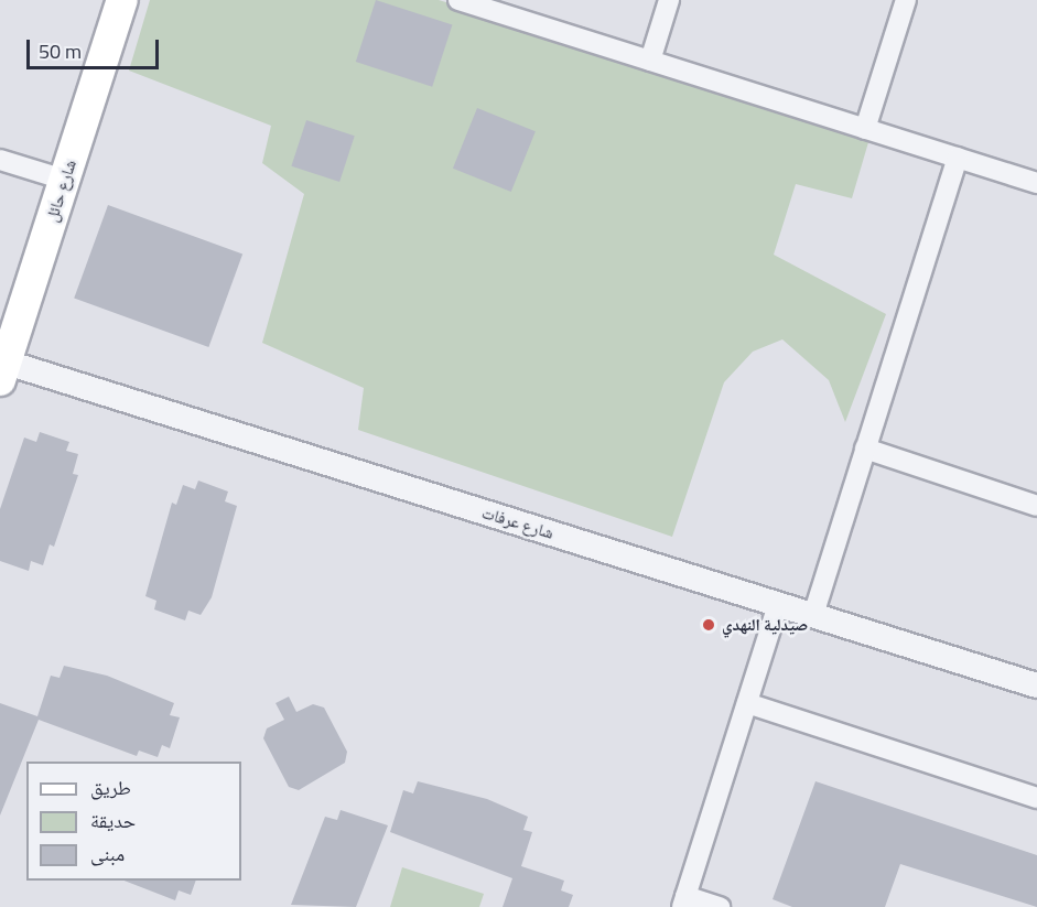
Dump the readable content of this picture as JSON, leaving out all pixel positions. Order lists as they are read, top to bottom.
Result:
{
  "streets": {
    "main road": ["شارع حائل"],
    "street": ["شارع عرفات"]
  },
  "crossings": [
    ["شارع حائل", "شارع عرفات"]
  ],
  "places": ["صيدلية النهدي"],
  "legend": ["طريق", "حديقة", "مبنى"],
  "scale_bar": "50 m"
}
